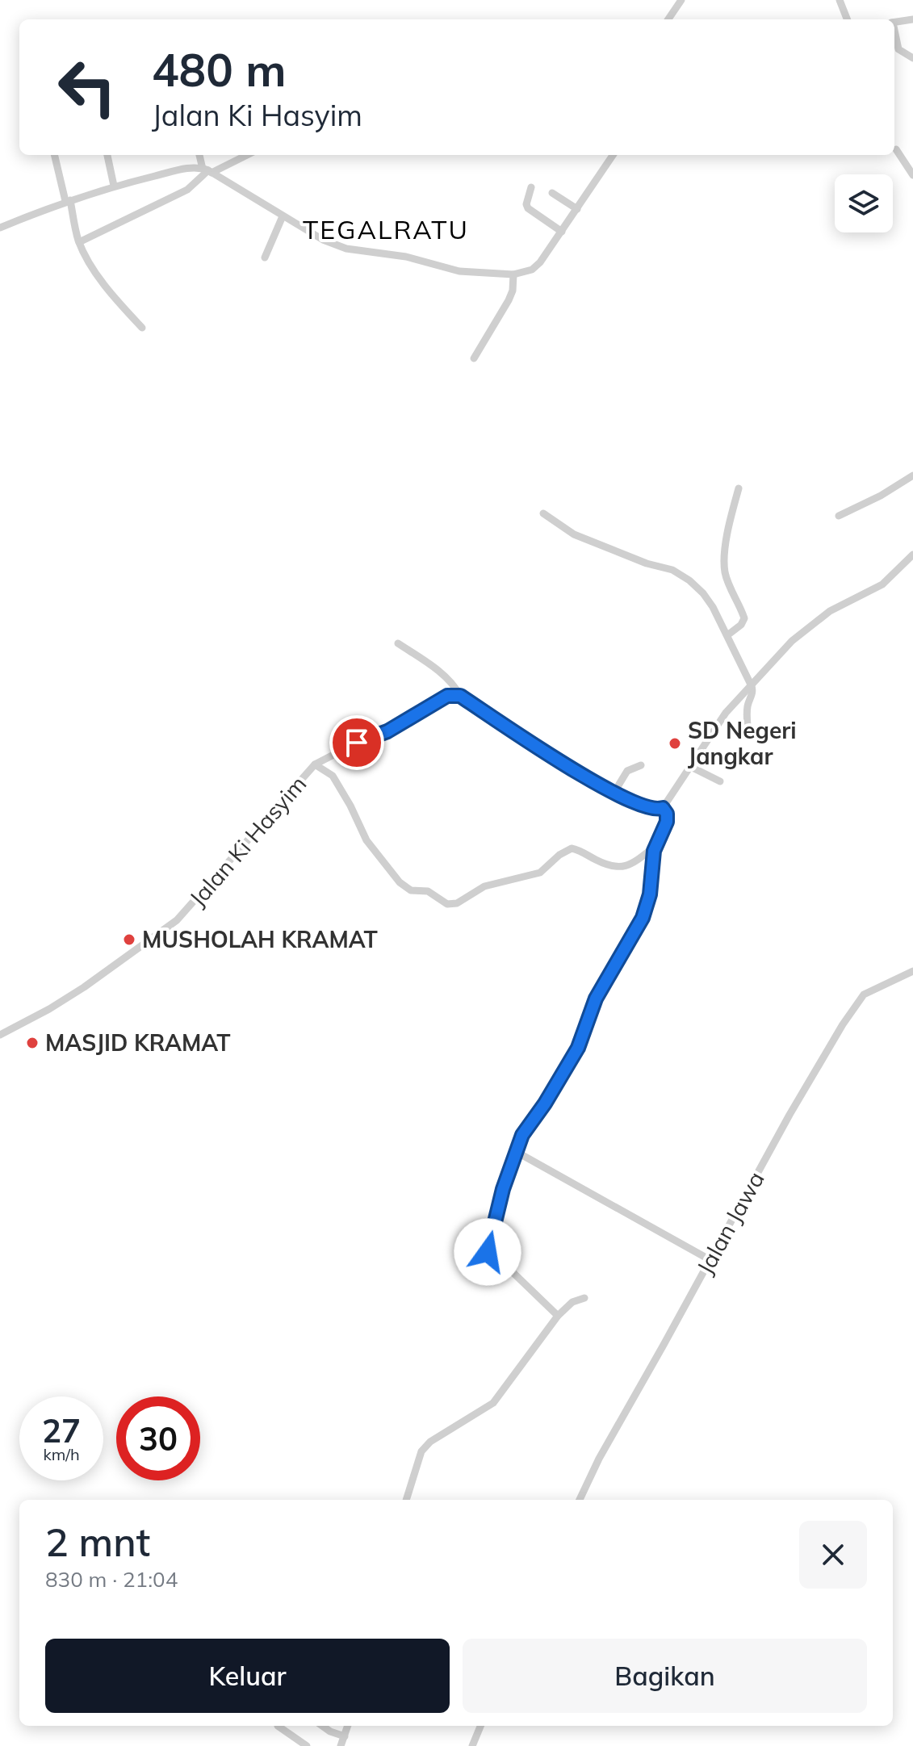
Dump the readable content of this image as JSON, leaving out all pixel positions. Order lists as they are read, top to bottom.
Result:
{
  "streets": {
    "street": ["Jalan Ki Hasyim", "Jalan Jawa"]
  },
  "districts": ["TEGALRATU"],
  "places": ["SD Negeri Jangkar", "MUSHOLAH KRAMAT", "MASJID KRAMAT"],
  "page": {
    "turn": ["480 m", "Jalan Ki Hasyim"],
    "speed": "27 km/h",
    "limit": "30",
    "heading": ["2 mnt", "830 m · 21:04"],
    "buttons": ["Keluar", "Bagikan"]
  }
}
